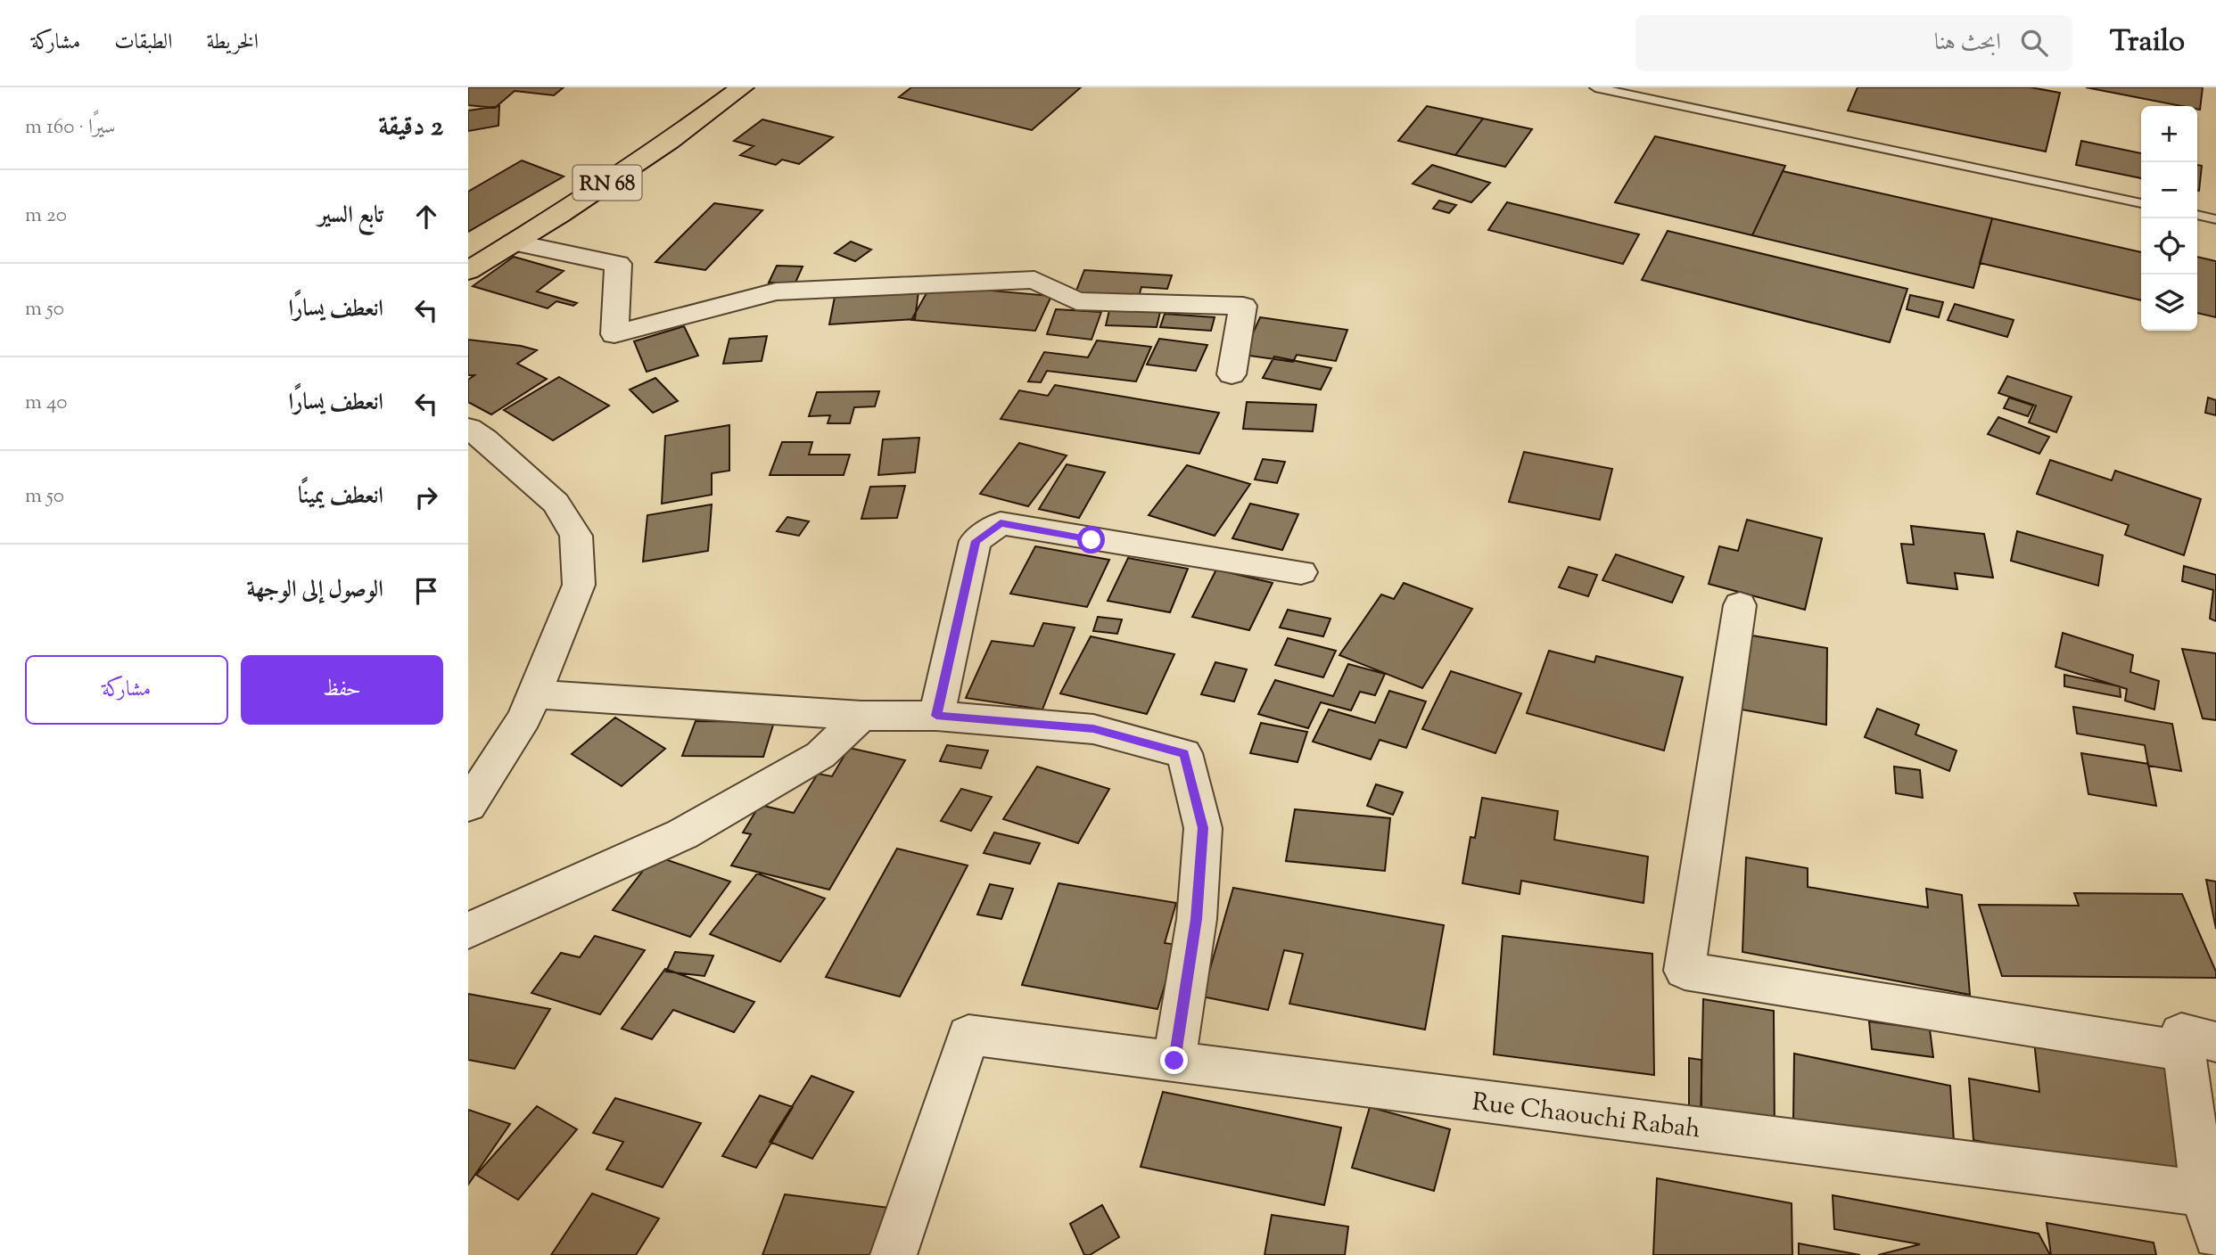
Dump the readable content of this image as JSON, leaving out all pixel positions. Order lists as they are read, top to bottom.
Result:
{
  "streets": {
    "main road": ["RN 68"],
    "street": ["Rue Chaouchi Rabah"]
  },
  "page": {
    "header": "Trailo",
    "search": "ابحث هنا",
    "nav": ["الخريطة", "الطبقات", "مشاركة"],
    "heading": ["2 دقيقة", "سيرًا · 160 m"],
    "map_buttons": ["+", "−"],
    "list": [
      ["تابع السير", "20 m"],
      ["انعطف يسارًا", "50 m"],
      ["انعطف يسارًا", "40 m"],
      ["انعطف يمينًا", "50 m"],
      "الوصول إلى الوجهة"
    ],
    "buttons": ["حفظ", "مشاركة"]
  }
}
